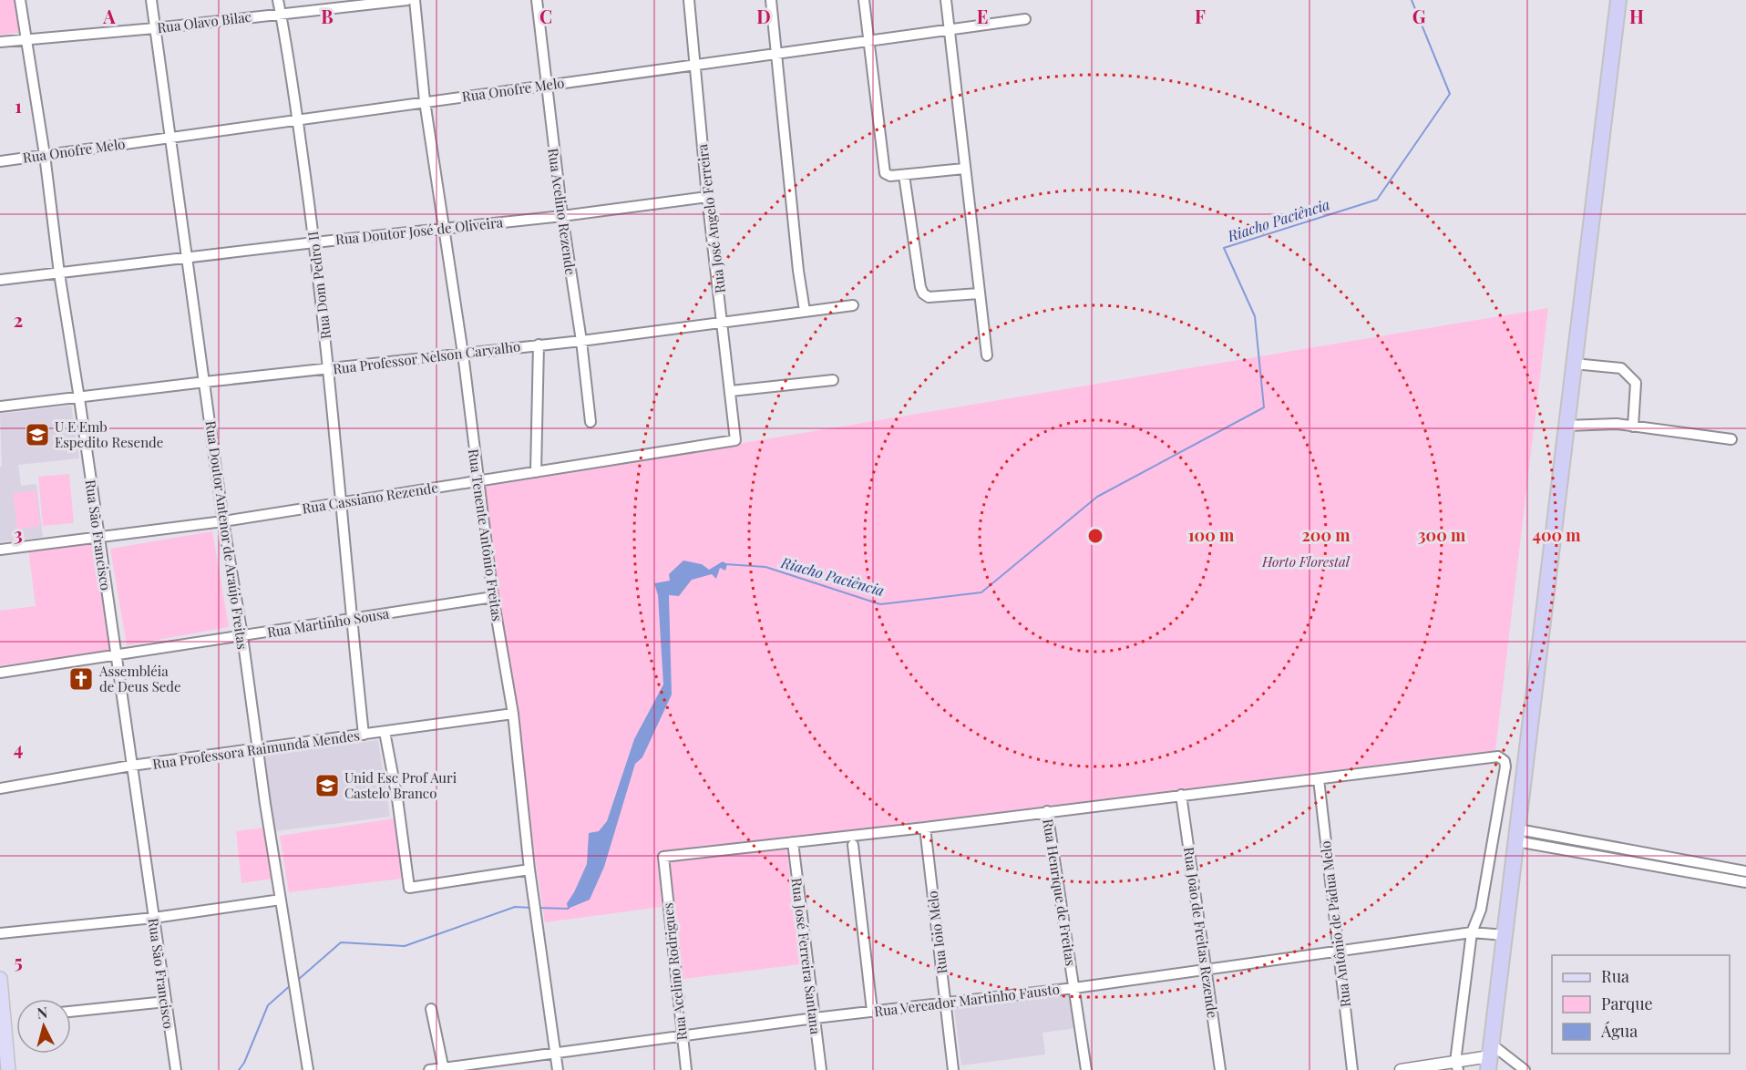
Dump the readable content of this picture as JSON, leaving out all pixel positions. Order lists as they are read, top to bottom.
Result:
{
  "streets": {
    "street": [
      "Rua Olavo Bilac",
      "Rua Onofre Melo",
      "Rua Acelino Rezende",
      "Rua José Angelo Ferreira",
      "Rua Doutor José de Oliveira",
      "Rua Dom Pedro II",
      "Rua Professor Nelson Carvalho",
      "Rua Cassiano Rezende",
      "Rua São Francisco",
      "Rua Doutor Antenor de Araújo Freitas",
      "Rua Tenente Antônio Freitas",
      "Rua Martinho Sousa",
      "Rua Professora Raimunda Mendes",
      "Rua Henrique de Freitas",
      "Rua Antônio de Pádua Melo",
      "Rua Ioio Melo",
      "Rua João de Freitas Rezende",
      "Rua José Ferreira Santana",
      "Rua Acelino Rodrigues",
      "Rua Vereador Martinho Fausto"
    ]
  },
  "crossings": [
    ["Rua Olavo Bilac", "Rua Dom Pedro II"],
    ["Rua Olavo Bilac", "Rua São Francisco"],
    ["Rua Olavo Bilac", "Rua Doutor Antenor de Araújo Freitas"],
    ["Rua Onofre Melo", "Rua Acelino Rezende"],
    ["Rua Onofre Melo", "Rua José Angelo Ferreira"],
    ["Rua Onofre Melo", "Rua Dom Pedro II"],
    ["Rua Onofre Melo", "Rua São Francisco"],
    ["Rua Onofre Melo", "Rua Doutor Antenor de Araújo Freitas"],
    ["Rua Onofre Melo", "Rua Tenente Antônio Freitas"],
    ["Rua Acelino Rezende", "Rua Doutor José de Oliveira"],
    ["Rua Acelino Rezende", "Rua Professor Nelson Carvalho"],
    ["Rua José Angelo Ferreira", "Rua Doutor José de Oliveira"],
    ["Rua José Angelo Ferreira", "Rua Professor Nelson Carvalho"],
    ["Rua José Angelo Ferreira", "Rua Cassiano Rezende"],
    ["Rua Doutor José de Oliveira", "Rua Dom Pedro II"],
    ["Rua Doutor José de Oliveira", "Rua São Francisco"],
    ["Rua Doutor José de Oliveira", "Rua Doutor Antenor de Araújo Freitas"],
    ["Rua Doutor José de Oliveira", "Rua Tenente Antônio Freitas"],
    ["Rua Dom Pedro II", "Rua Professor Nelson Carvalho"],
    ["Rua Dom Pedro II", "Rua Cassiano Rezende"],
    ["Rua Dom Pedro II", "Rua Martinho Sousa"],
    ["Rua Dom Pedro II", "Rua Professora Raimunda Mendes"],
    ["Rua Professor Nelson Carvalho", "Rua São Francisco"],
    ["Rua Professor Nelson Carvalho", "Rua Doutor Antenor de Araújo Freitas"],
    ["Rua Professor Nelson Carvalho", "Rua Tenente Antônio Freitas"],
    ["Rua Cassiano Rezende", "Rua São Francisco"],
    ["Rua Cassiano Rezende", "Rua Doutor Antenor de Araújo Freitas"],
    ["Rua Cassiano Rezende", "Rua Tenente Antônio Freitas"],
    ["Rua São Francisco", "Rua Martinho Sousa"],
    ["Rua São Francisco", "Rua Professora Raimunda Mendes"],
    ["Rua Doutor Antenor de Araújo Freitas", "Rua Martinho Sousa"],
    ["Rua Doutor Antenor de Araújo Freitas", "Rua Professora Raimunda Mendes"],
    ["Rua Tenente Antônio Freitas", "Rua Martinho Sousa"],
    ["Rua Tenente Antônio Freitas", "Rua Professora Raimunda Mendes"],
    ["Rua Tenente Antônio Freitas", "Rua Vereador Martinho Fausto"],
    ["Rua Henrique de Freitas", "Rua Vereador Martinho Fausto"],
    ["Rua Antônio de Pádua Melo", "Rua Vereador Martinho Fausto"],
    ["Rua Ioio Melo", "Rua Vereador Martinho Fausto"],
    ["Rua João de Freitas Rezende", "Rua Vereador Martinho Fausto"],
    ["Rua José Ferreira Santana", "Rua Acelino Rodrigues"],
    ["Rua José Ferreira Santana", "Rua Vereador Martinho Fausto"],
    ["Rua Acelino Rodrigues", "Rua Vereador Martinho Fausto"]
  ],
  "water": ["Riacho Paciência"],
  "parks": ["Horto Florestal"],
  "places": {
    "school or university": ["U E Emb Espedito Resende", "Unid Esc Prof Auri Castelo Branco"],
    "church": ["Assembléia de Deus Sede"]
  },
  "legend": ["Rua", "Parque", "Água"],
  "north": "top",
  "grid": {
    "columns": [
      "A",
      "B",
      "C",
      "D",
      "E",
      "F",
      "G",
      "H"
    ],
    "rows": [
      "1",
      "2",
      "3",
      "4",
      "5"
    ]
  },
  "rings": [
    "100 m",
    "200 m",
    "300 m",
    "400 m"
  ]
}
